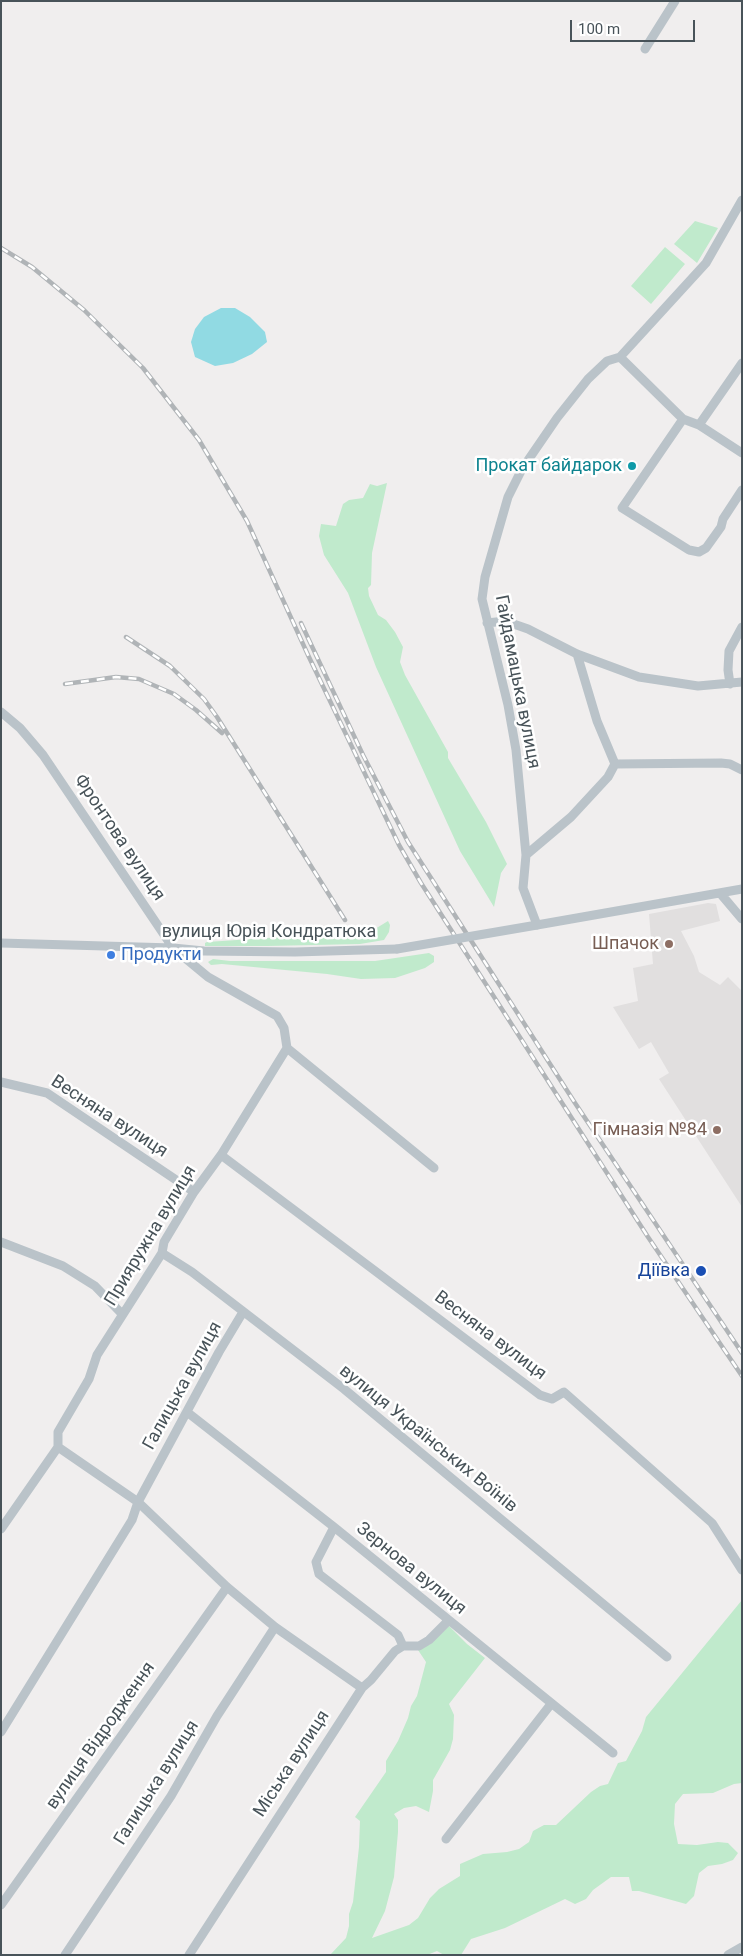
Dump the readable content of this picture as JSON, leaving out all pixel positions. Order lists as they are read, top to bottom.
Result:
{
  "streets": {
    "street": [
      "Гайдамацька вулиця",
      "Фронтова вулиця",
      "вулиця Юрія Кондратюка",
      "Весняна вулиця",
      "Прияружна вулиця",
      "Галицька вулиця",
      "вулиця Українських Воїнів",
      "Зернова вулиця",
      "вулиця Відродження",
      "Міська вулиця"
    ]
  },
  "crossings": [
    ["Гайдамацька вулиця", "вулиця Юрія Кондратюка"],
    ["Фронтова вулиця", "вулиця Юрія Кондратюка"],
    ["Фронтова вулиця", "Прияружна вулиця"],
    ["Весняна вулиця", "Прияружна вулиця"],
    ["Прияружна вулиця", "вулиця Українських Воїнів"],
    ["Галицька вулиця", "вулиця Українських Воїнів"],
    ["Галицька вулиця", "Зернова вулиця"]
  ],
  "places": [
    "Прокат байдарок",
    "Шпачок",
    "Продукти",
    "Гімназія №84",
    "Діївка"
  ],
  "scale_bar": "100 m"
}
